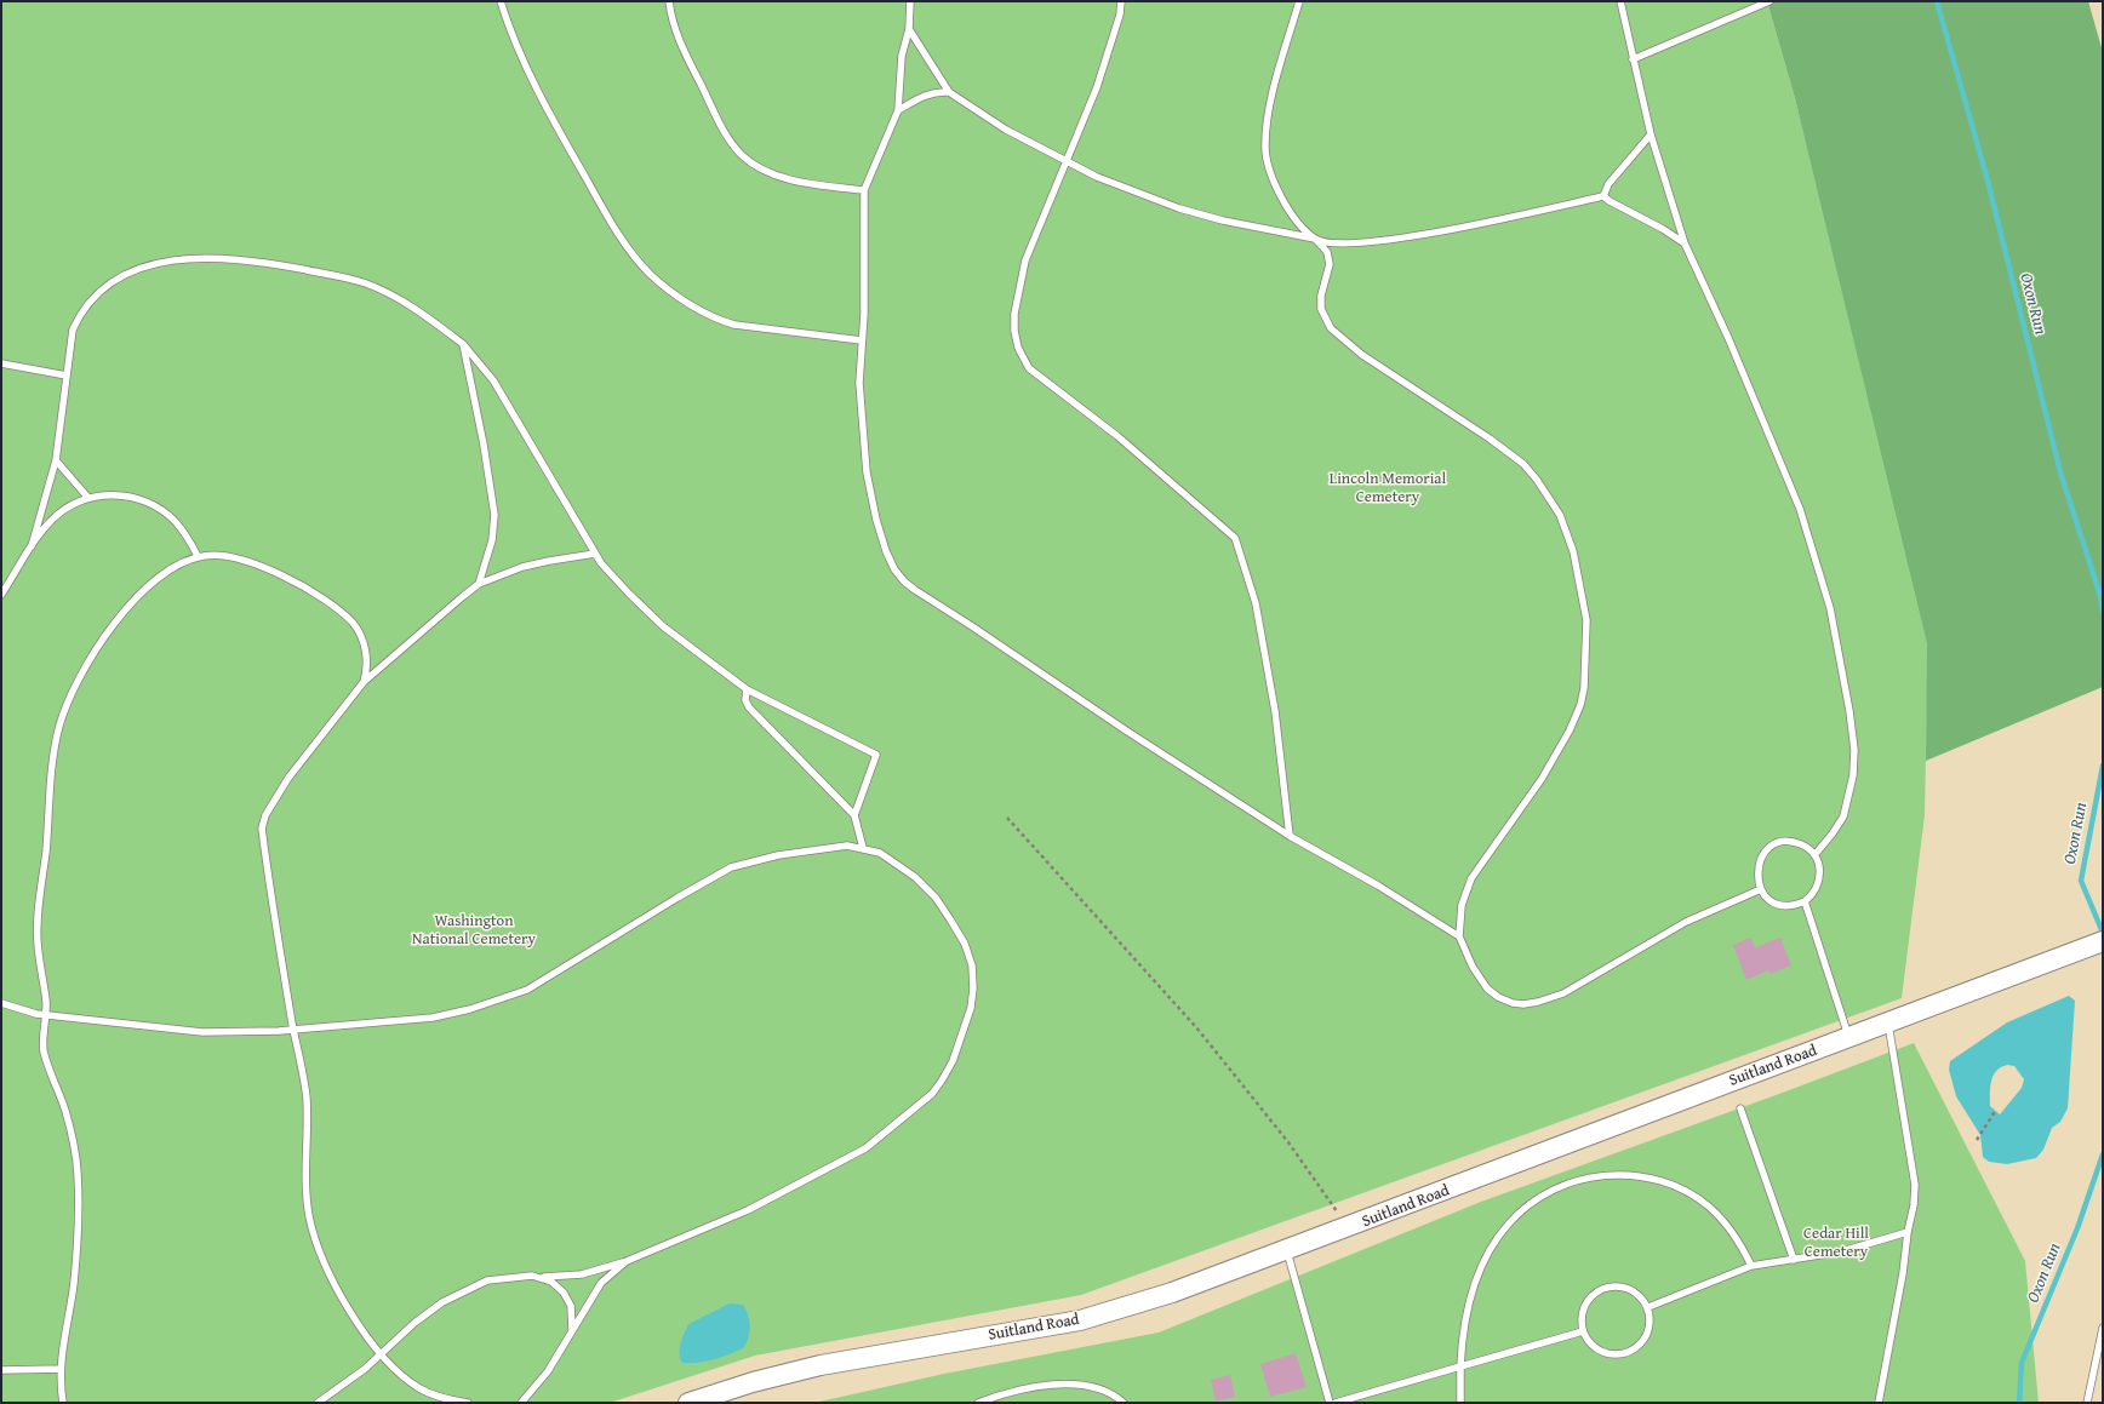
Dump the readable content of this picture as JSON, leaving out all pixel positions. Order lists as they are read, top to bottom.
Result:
{
  "streets": {
    "main road": ["Suitland Road"]
  },
  "water": ["Oxon Run"],
  "parks": ["Lincoln Memorial Cemetery", "Washington National Cemetery", "Cedar Hill Cemetery"]
}
